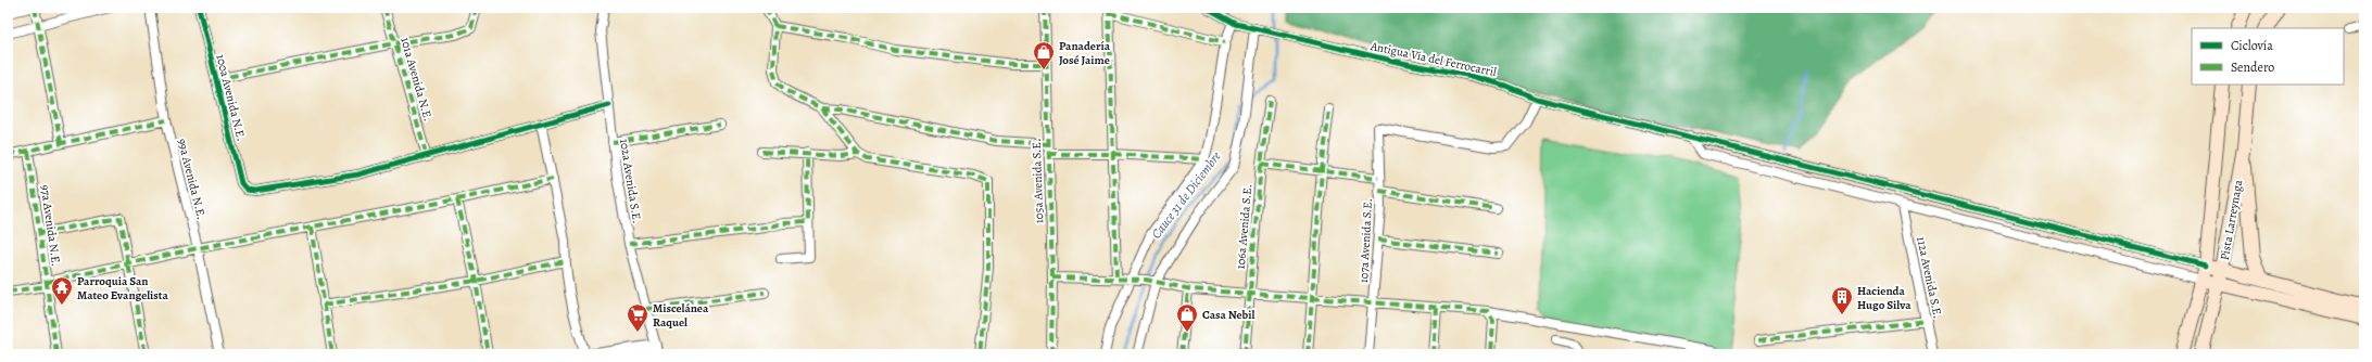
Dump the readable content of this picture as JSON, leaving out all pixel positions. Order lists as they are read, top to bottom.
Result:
{
  "streets": {
    "main road": ["Pista Larreynaga"],
    "street": [
      "Antigua Vía del Ferrocarril",
      "101a Avenida N.E.",
      "100a Avenida N.E.",
      "99a Avenida N.E.",
      "102a Avenida S.E.",
      "105a Avenida S.E.",
      "97a Avenida N.E.",
      "106a Avenida S.E.",
      "107a Avenida S.E.",
      "112a Avenida S.E."
    ]
  },
  "crossings": [
    ["Antigua Vía del Ferrocarril", "Pista Larreynaga"],
    ["Antigua Vía del Ferrocarril", "107a Avenida S.E."],
    ["101a Avenida N.E.", "100a Avenida N.E."]
  ],
  "water": ["Cauce 31 de Diciembre"],
  "places": {
    "shop": ["Panadería José Jaime", "Casa Nebil"],
    "temple": ["Parroquia San Mateo Evangelista"],
    "building": ["Hacienda Hugo Silva"],
    "supermarket": ["Miscelánea Raquel"]
  },
  "legend": ["Ciclovía", "Sendero"]
}
